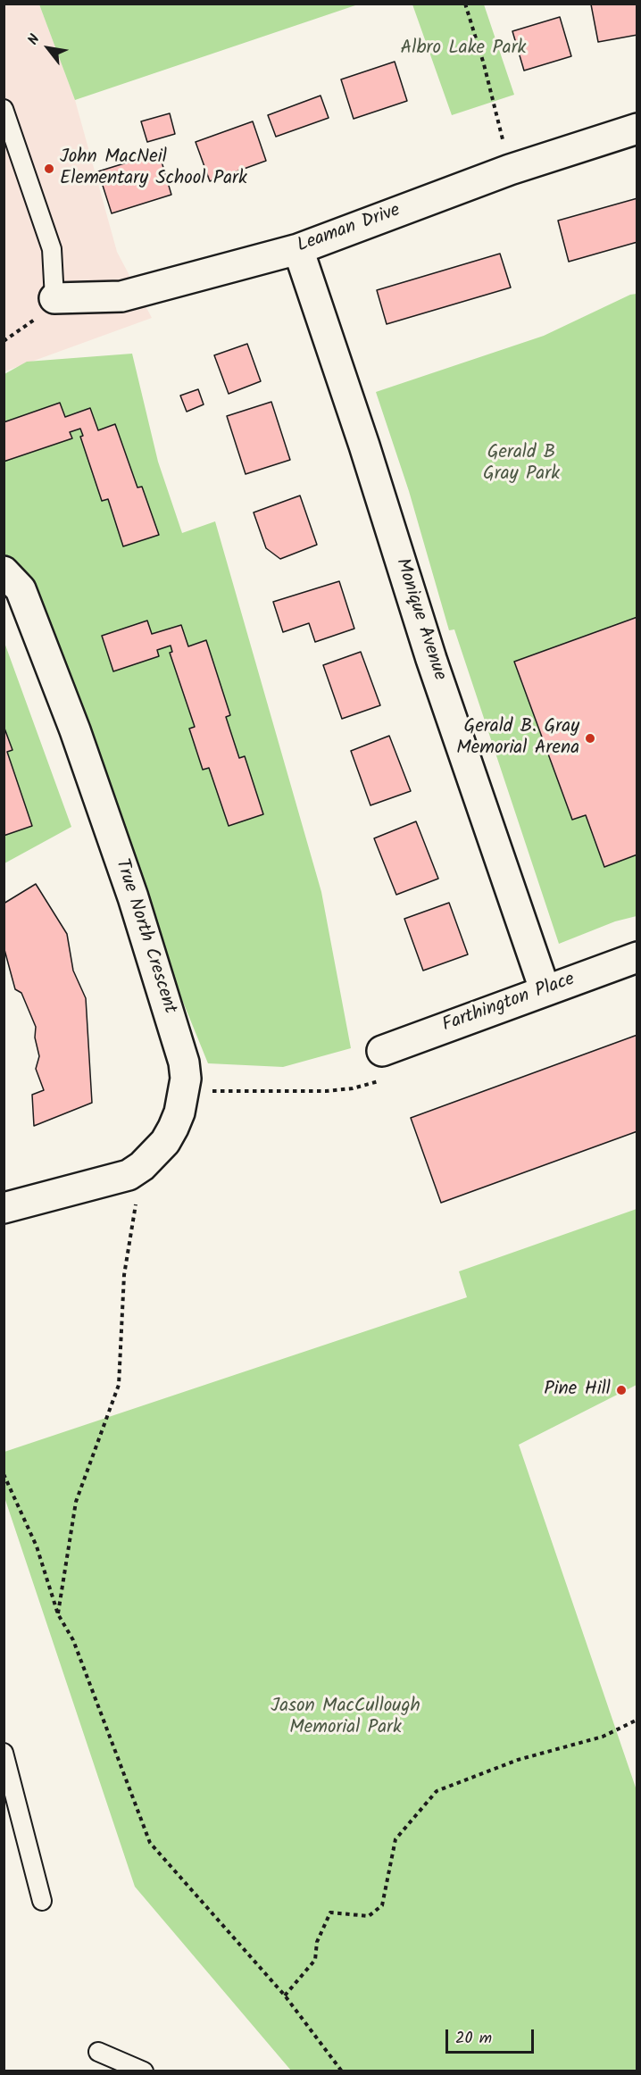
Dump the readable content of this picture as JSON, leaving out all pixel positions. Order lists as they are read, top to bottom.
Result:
{
  "streets": {
    "street": [
      "Leaman Drive",
      "Monique Avenue",
      "True North Crescent",
      "Farthington Place"
    ]
  },
  "crossings": [
    ["Leaman Drive", "Monique Avenue"],
    ["Monique Avenue", "Farthington Place"]
  ],
  "parks": ["Albro Lake Park", "Gerald B Gray Park", "Jason MacCullough Memorial Park"],
  "places": ["John MacNeil Elementary School Park", "Gerald B. Gray Memorial Arena", "Pine Hill"],
  "scale_bar": "20 m",
  "north": "top left"
}
